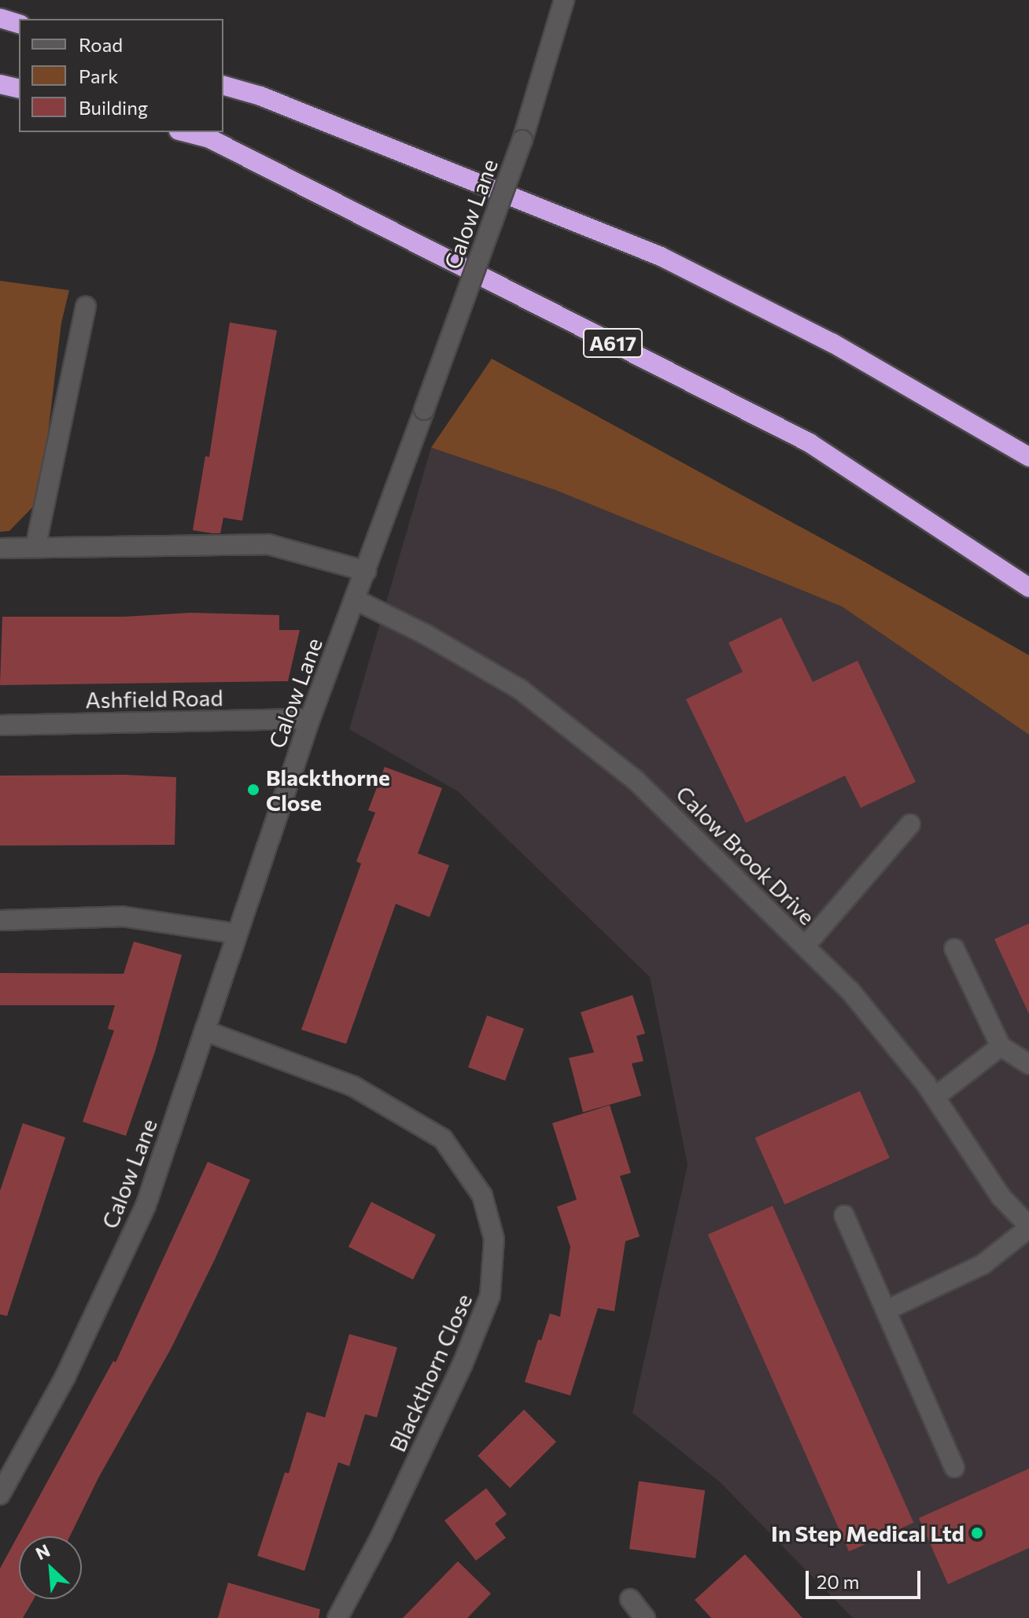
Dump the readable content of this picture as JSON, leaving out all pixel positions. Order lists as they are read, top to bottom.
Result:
{
  "streets": {
    "highway": ["A617"],
    "street": [
      "Calow Lane",
      "Ashfield Road",
      "Calow Brook Drive",
      "Blackthorn Close"
    ]
  },
  "crossings": [
    ["Calow Lane", "Ashfield Road"],
    ["Calow Lane", "Calow Brook Drive"],
    ["Calow Lane", "Blackthorn Close"]
  ],
  "places": ["Blackthorne Close", "In Step Medical Ltd"],
  "legend": ["Road", "Park", "Building"],
  "scale_bar": "20 m",
  "north": "top left"
}
